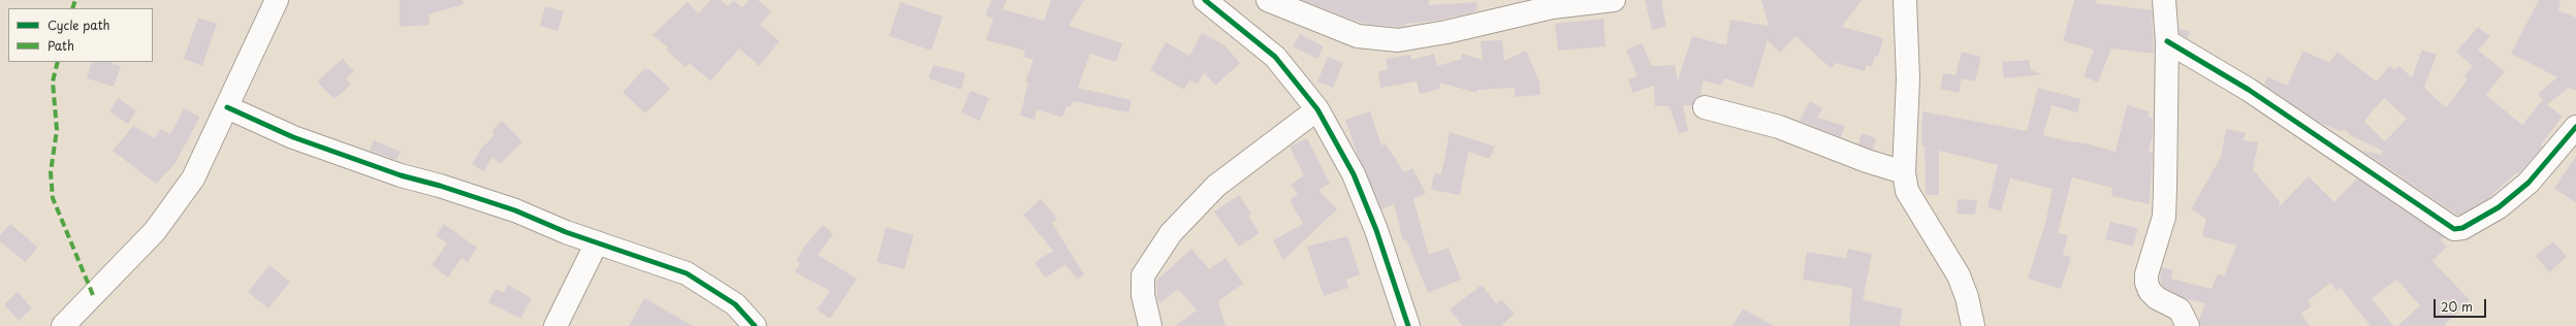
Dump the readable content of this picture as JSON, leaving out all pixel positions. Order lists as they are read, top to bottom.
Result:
{
  "legend": ["Cycle path", "Path"],
  "scale_bar": "20 m"
}
